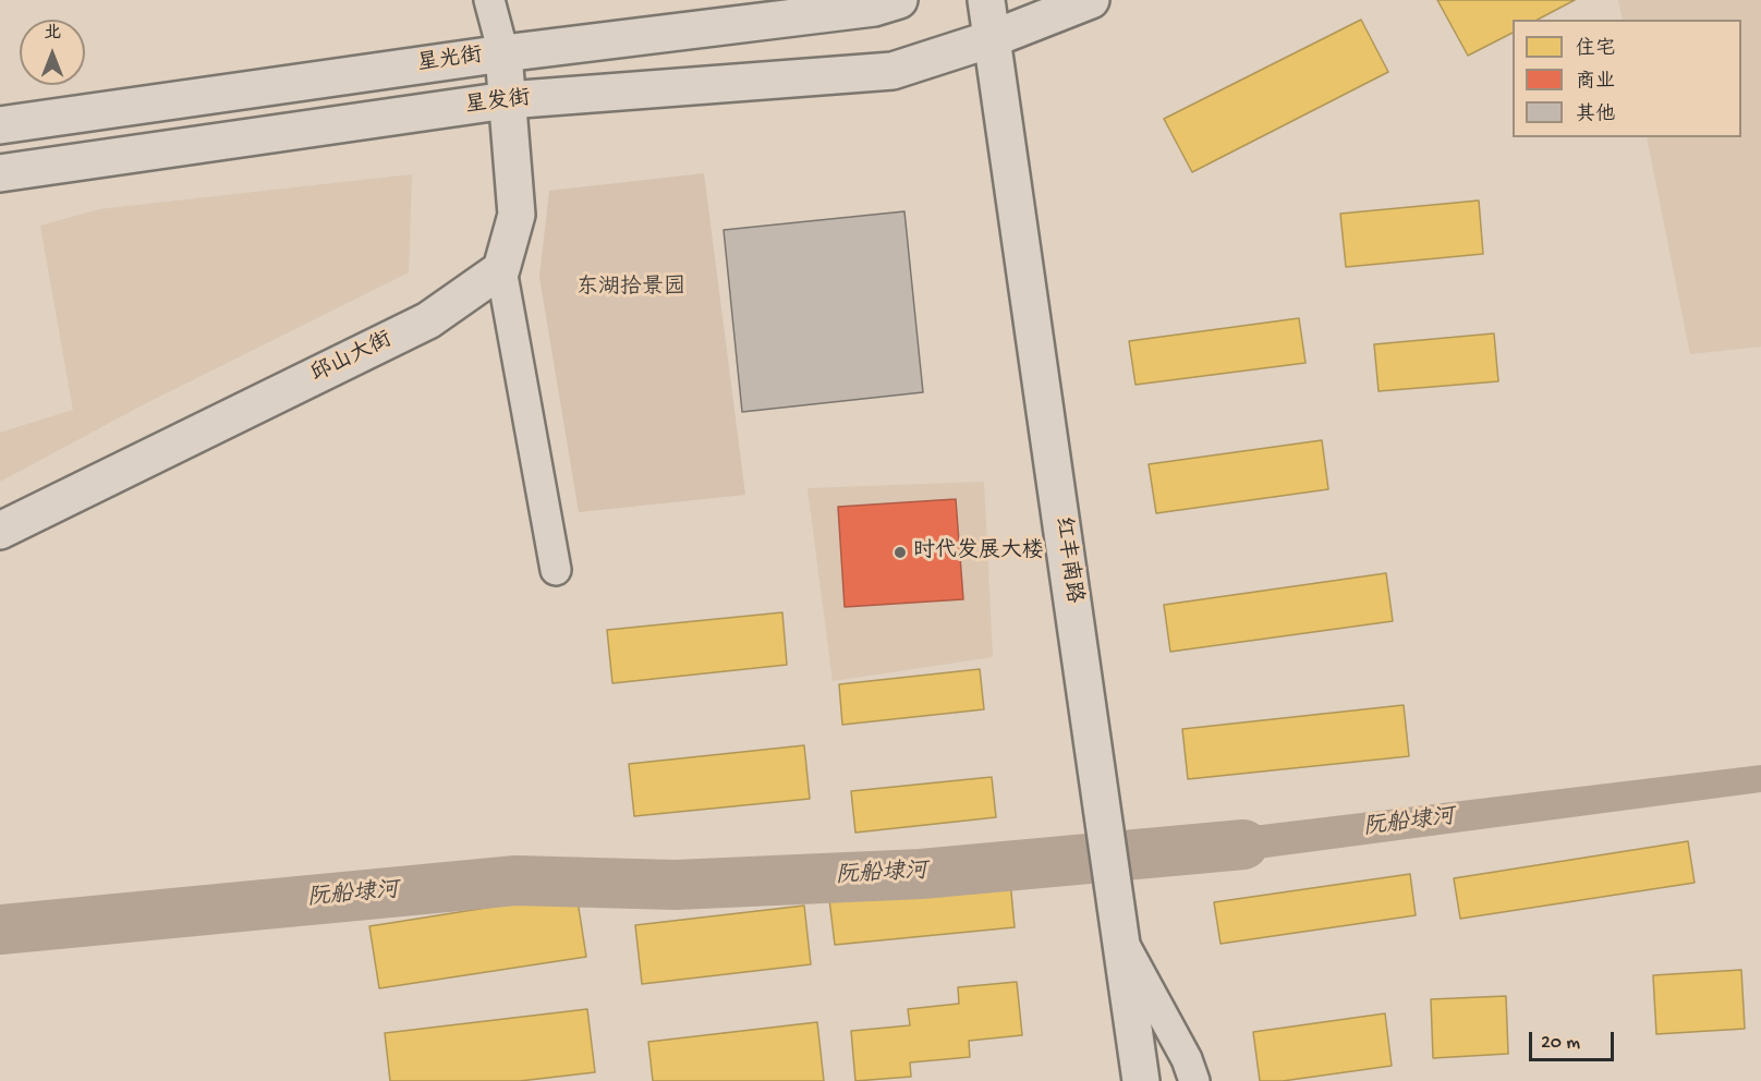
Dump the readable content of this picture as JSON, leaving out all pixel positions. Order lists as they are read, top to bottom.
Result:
{
  "streets": {
    "main road": [
      "星光街",
      "星发街",
      "邱山大街",
      "红丰南路"
    ]
  },
  "crossings": [
    ["星发街", "红丰南路"]
  ],
  "water": ["阮船埭河"],
  "parks": ["东湖拾景园"],
  "places": ["时代发展大楼"],
  "legend": ["住宅", "商业", "其他"],
  "scale_bar": "20 m",
  "north": "top"
}
